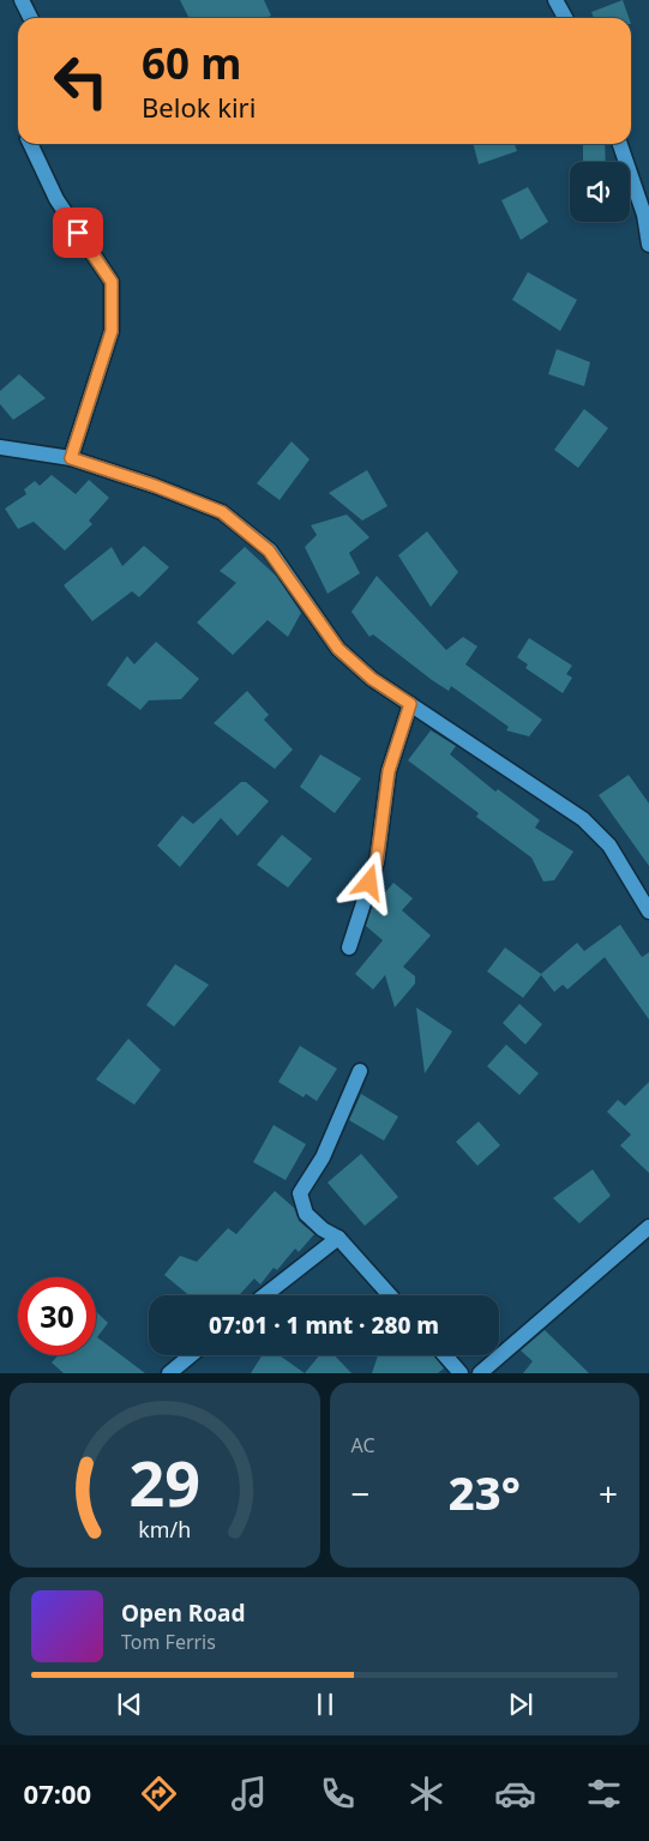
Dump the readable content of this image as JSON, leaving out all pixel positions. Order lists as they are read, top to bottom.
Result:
{
  "page": {
    "turn": ["60 m", "Belok kiri"],
    "limit": "30",
    "trip": "07:01 · 1 mnt · 280 m",
    "tile": "AC",
    "heat": ["−", "23°", "+"],
    "song": ["Open Road", "Tom Ferris"],
    "tabs": "07:00",
    "gauge": ["29", "km/h"]
  }
}
